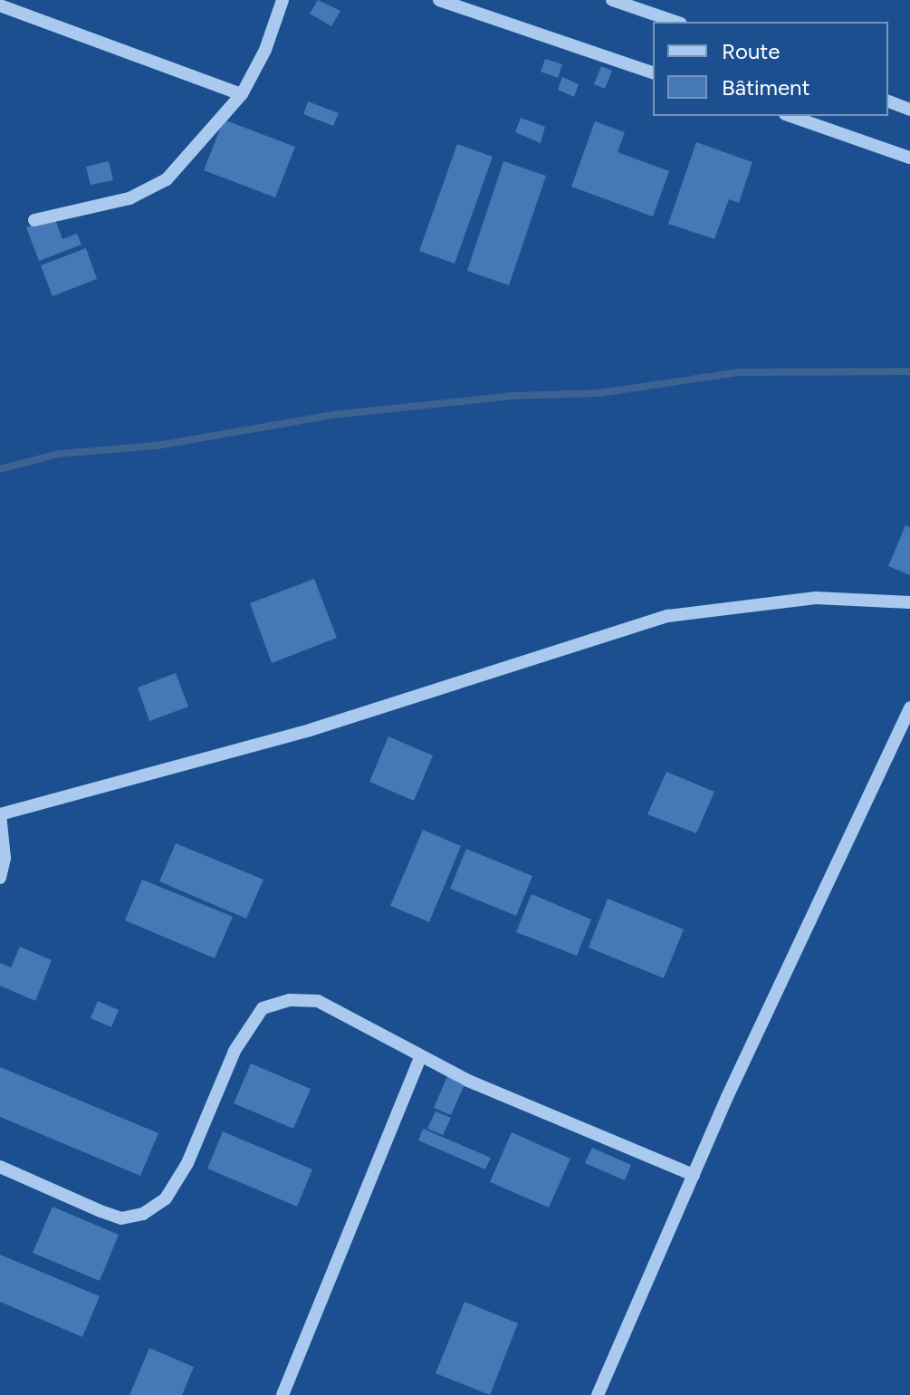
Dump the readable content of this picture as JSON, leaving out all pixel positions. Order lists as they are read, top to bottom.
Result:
{
  "legend": ["Route", "Bâtiment"]
}
